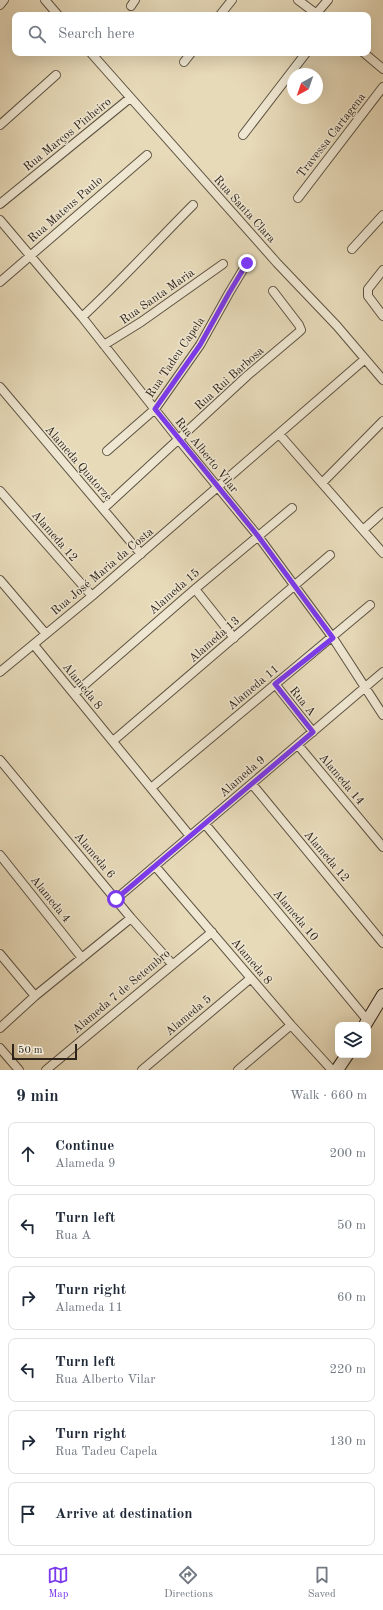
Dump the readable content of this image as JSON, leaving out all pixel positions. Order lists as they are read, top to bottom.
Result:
{
  "streets": {
    "street": [
      "Rua Marços Pinheiro",
      "Travessa Cartagena",
      "Rua Mateus Paulo",
      "Rua Santa Clara",
      "Rua Santa Maria",
      "Rua Tadeu Capela",
      "Rua Rui Barbosa",
      "Rua Alberto Vilar",
      "Alameda Quatorze",
      "Alameda 12",
      "Rua José Maria da Costa",
      "Alameda 15",
      "Alameda 13",
      "Alameda 8",
      "Alameda 11",
      "Rua A",
      "Alameda 9",
      "Alameda 14",
      "Alameda 6",
      "Alameda 4",
      "Alameda 10",
      "Alameda 7 de Setembro",
      "Alameda 5"
    ]
  },
  "crossings": [
    ["Rua Marços Pinheiro", "Rua Santa Clara"],
    ["Rua Mateus Paulo", "Rua Alberto Vilar"],
    ["Rua Santa Clara", "Rua José Maria da Costa"],
    ["Rua Santa Maria", "Rua Alberto Vilar"],
    ["Rua Tadeu Capela", "Rua Alberto Vilar"],
    ["Rua Rui Barbosa", "Rua Alberto Vilar"],
    ["Rua Rui Barbosa", "Alameda Quatorze"],
    ["Rua Alberto Vilar", "Rua José Maria da Costa"],
    ["Rua Alberto Vilar", "Alameda 15"],
    ["Rua Alberto Vilar", "Alameda 13"],
    ["Rua Alberto Vilar", "Alameda 11"],
    ["Rua Alberto Vilar", "Alameda 9"],
    ["Alameda Quatorze", "Rua José Maria da Costa"],
    ["Alameda 12", "Rua José Maria da Costa"],
    ["Alameda 12", "Alameda 9"],
    ["Rua José Maria da Costa", "Alameda 8"],
    ["Alameda 15", "Alameda 8"],
    ["Alameda 13", "Alameda 8"],
    ["Alameda 8", "Alameda 11"],
    ["Alameda 8", "Alameda 9"],
    ["Alameda 8", "Alameda 7 de Setembro"],
    ["Alameda 8", "Alameda 5"],
    ["Alameda 11", "Rua A"],
    ["Rua A", "Alameda 9"],
    ["Alameda 9", "Alameda 14"],
    ["Alameda 9", "Alameda 6"],
    ["Alameda 9", "Alameda 10"],
    ["Alameda 6", "Alameda 7 de Setembro"]
  ],
  "scale_bar": "50 m",
  "north": "bottom left",
  "page": {
    "search": "Search here",
    "scale": "50 m",
    "heading": ["9 min", "Walk · 660 m"],
    "list": [
      ["Continue", "Alameda 9", "200 m"],
      ["Turn left", "Rua A", "50 m"],
      ["Turn right", "Alameda 11", "60 m"],
      ["Turn left", "Rua Alberto Vilar", "220 m"],
      ["Turn right", "Rua Tadeu Capela", "130 m"],
      "Arrive at destination"
    ],
    "nav": ["Map", "Directions", "Saved"]
  }
}
